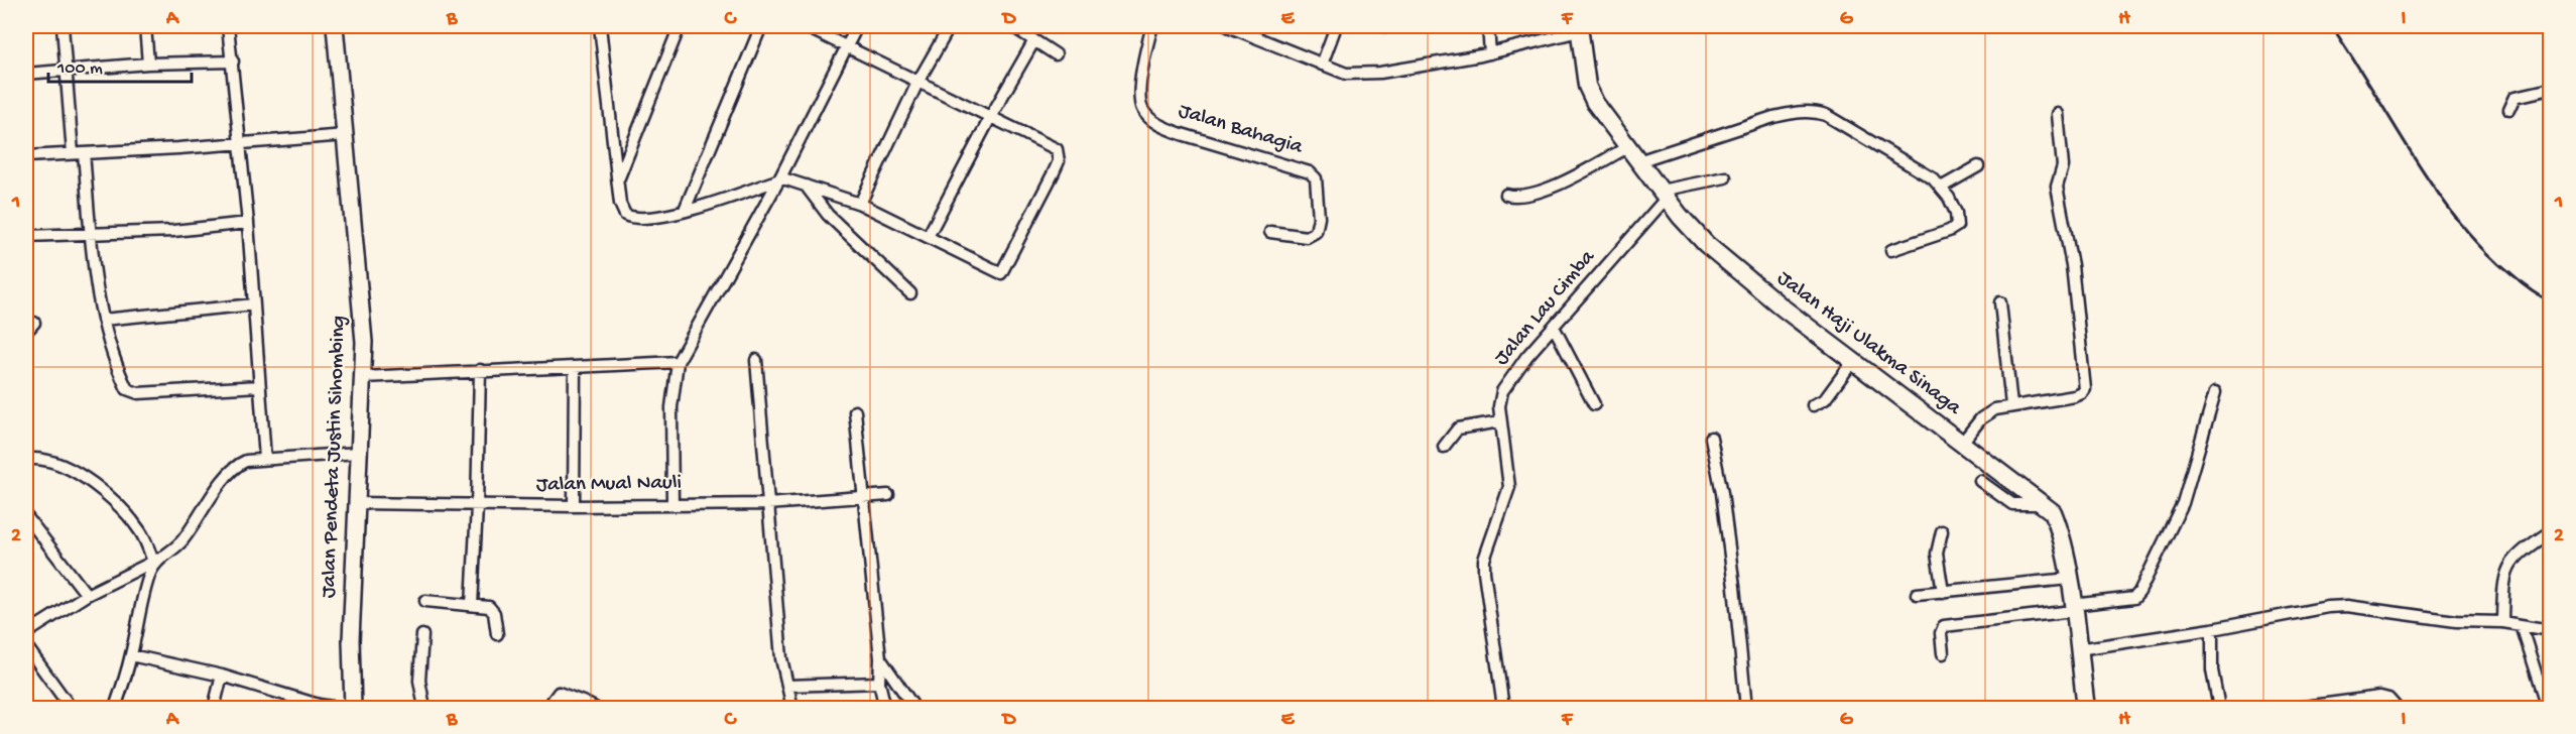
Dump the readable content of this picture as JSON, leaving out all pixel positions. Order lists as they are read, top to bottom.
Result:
{
  "streets": {
    "main road": ["Jalan Haji Ulakma Sinaga"],
    "street": [
      "Jalan Bahagia",
      "Jalan Lau Cimba",
      "Jalan Pendeta Justin Sihombing",
      "Jalan Mual Nauli"
    ]
  },
  "crossings": [
    ["Jalan Lau Cimba", "Jalan Haji Ulakma Sinaga"],
    ["Jalan Pendeta Justin Sihombing", "Jalan Mual Nauli"]
  ],
  "scale_bar": "100 m",
  "grid": {
    "columns": [
      "A",
      "B",
      "C",
      "D",
      "E",
      "F",
      "G",
      "H",
      "I"
    ],
    "rows": ["1", "2"]
  }
}
